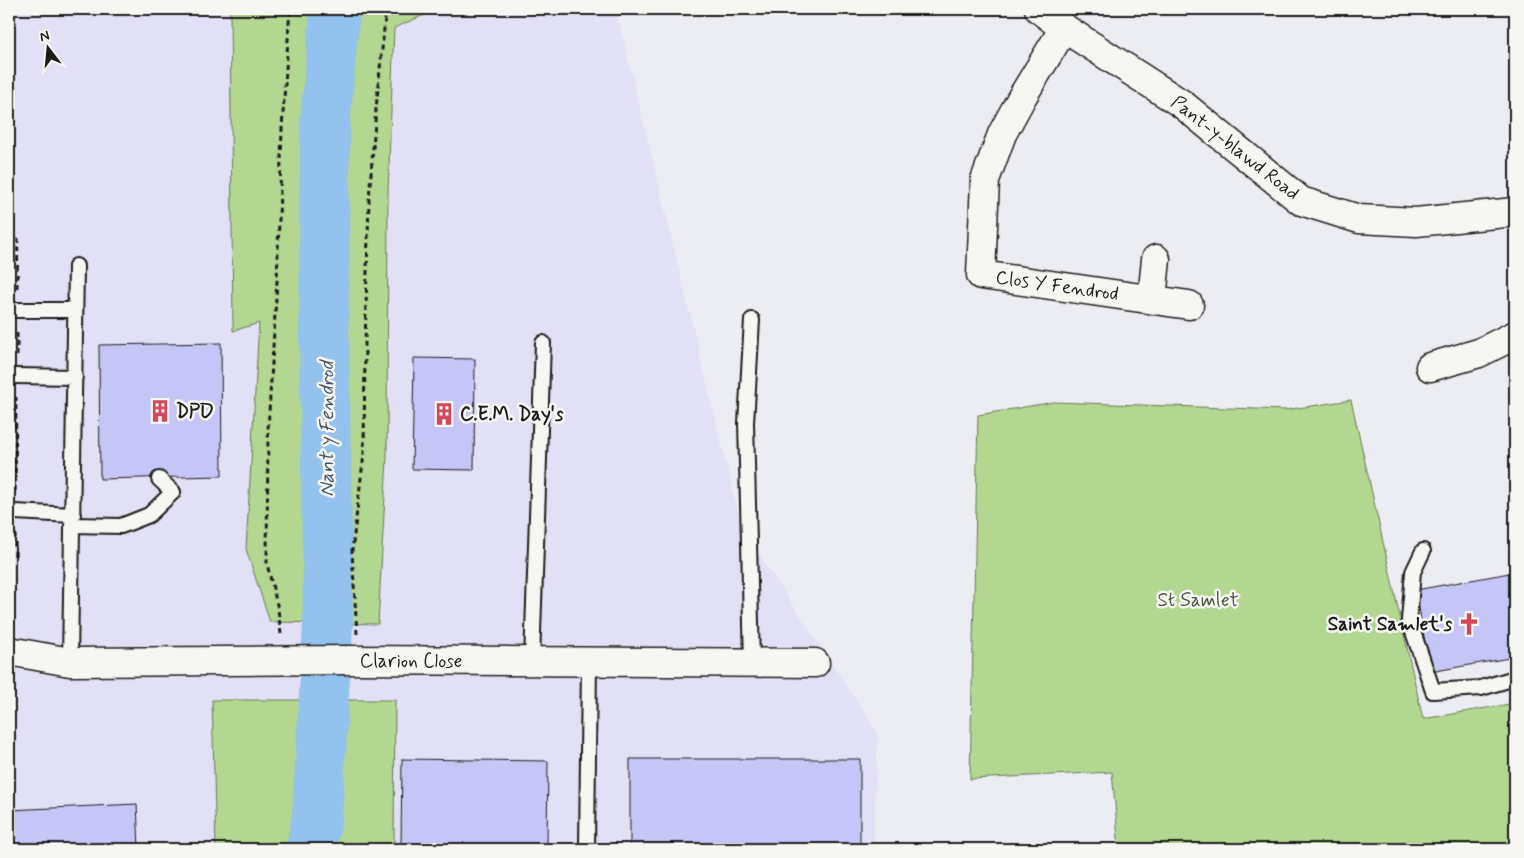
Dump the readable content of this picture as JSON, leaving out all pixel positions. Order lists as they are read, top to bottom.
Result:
{
  "streets": {
    "street": ["Pant-y-blawd Road", "Clos Y Fendrod", "Clarion Close"]
  },
  "crossings": [
    ["Pant-y-blawd Road", "Clos Y Fendrod"]
  ],
  "water": ["Nant y Fendrod"],
  "parks": ["St Samlet"],
  "places": {
    "building": ["DPD", "C.E.M. Day's"],
    "church": ["Saint Samlet's"]
  },
  "north": "top"
}
